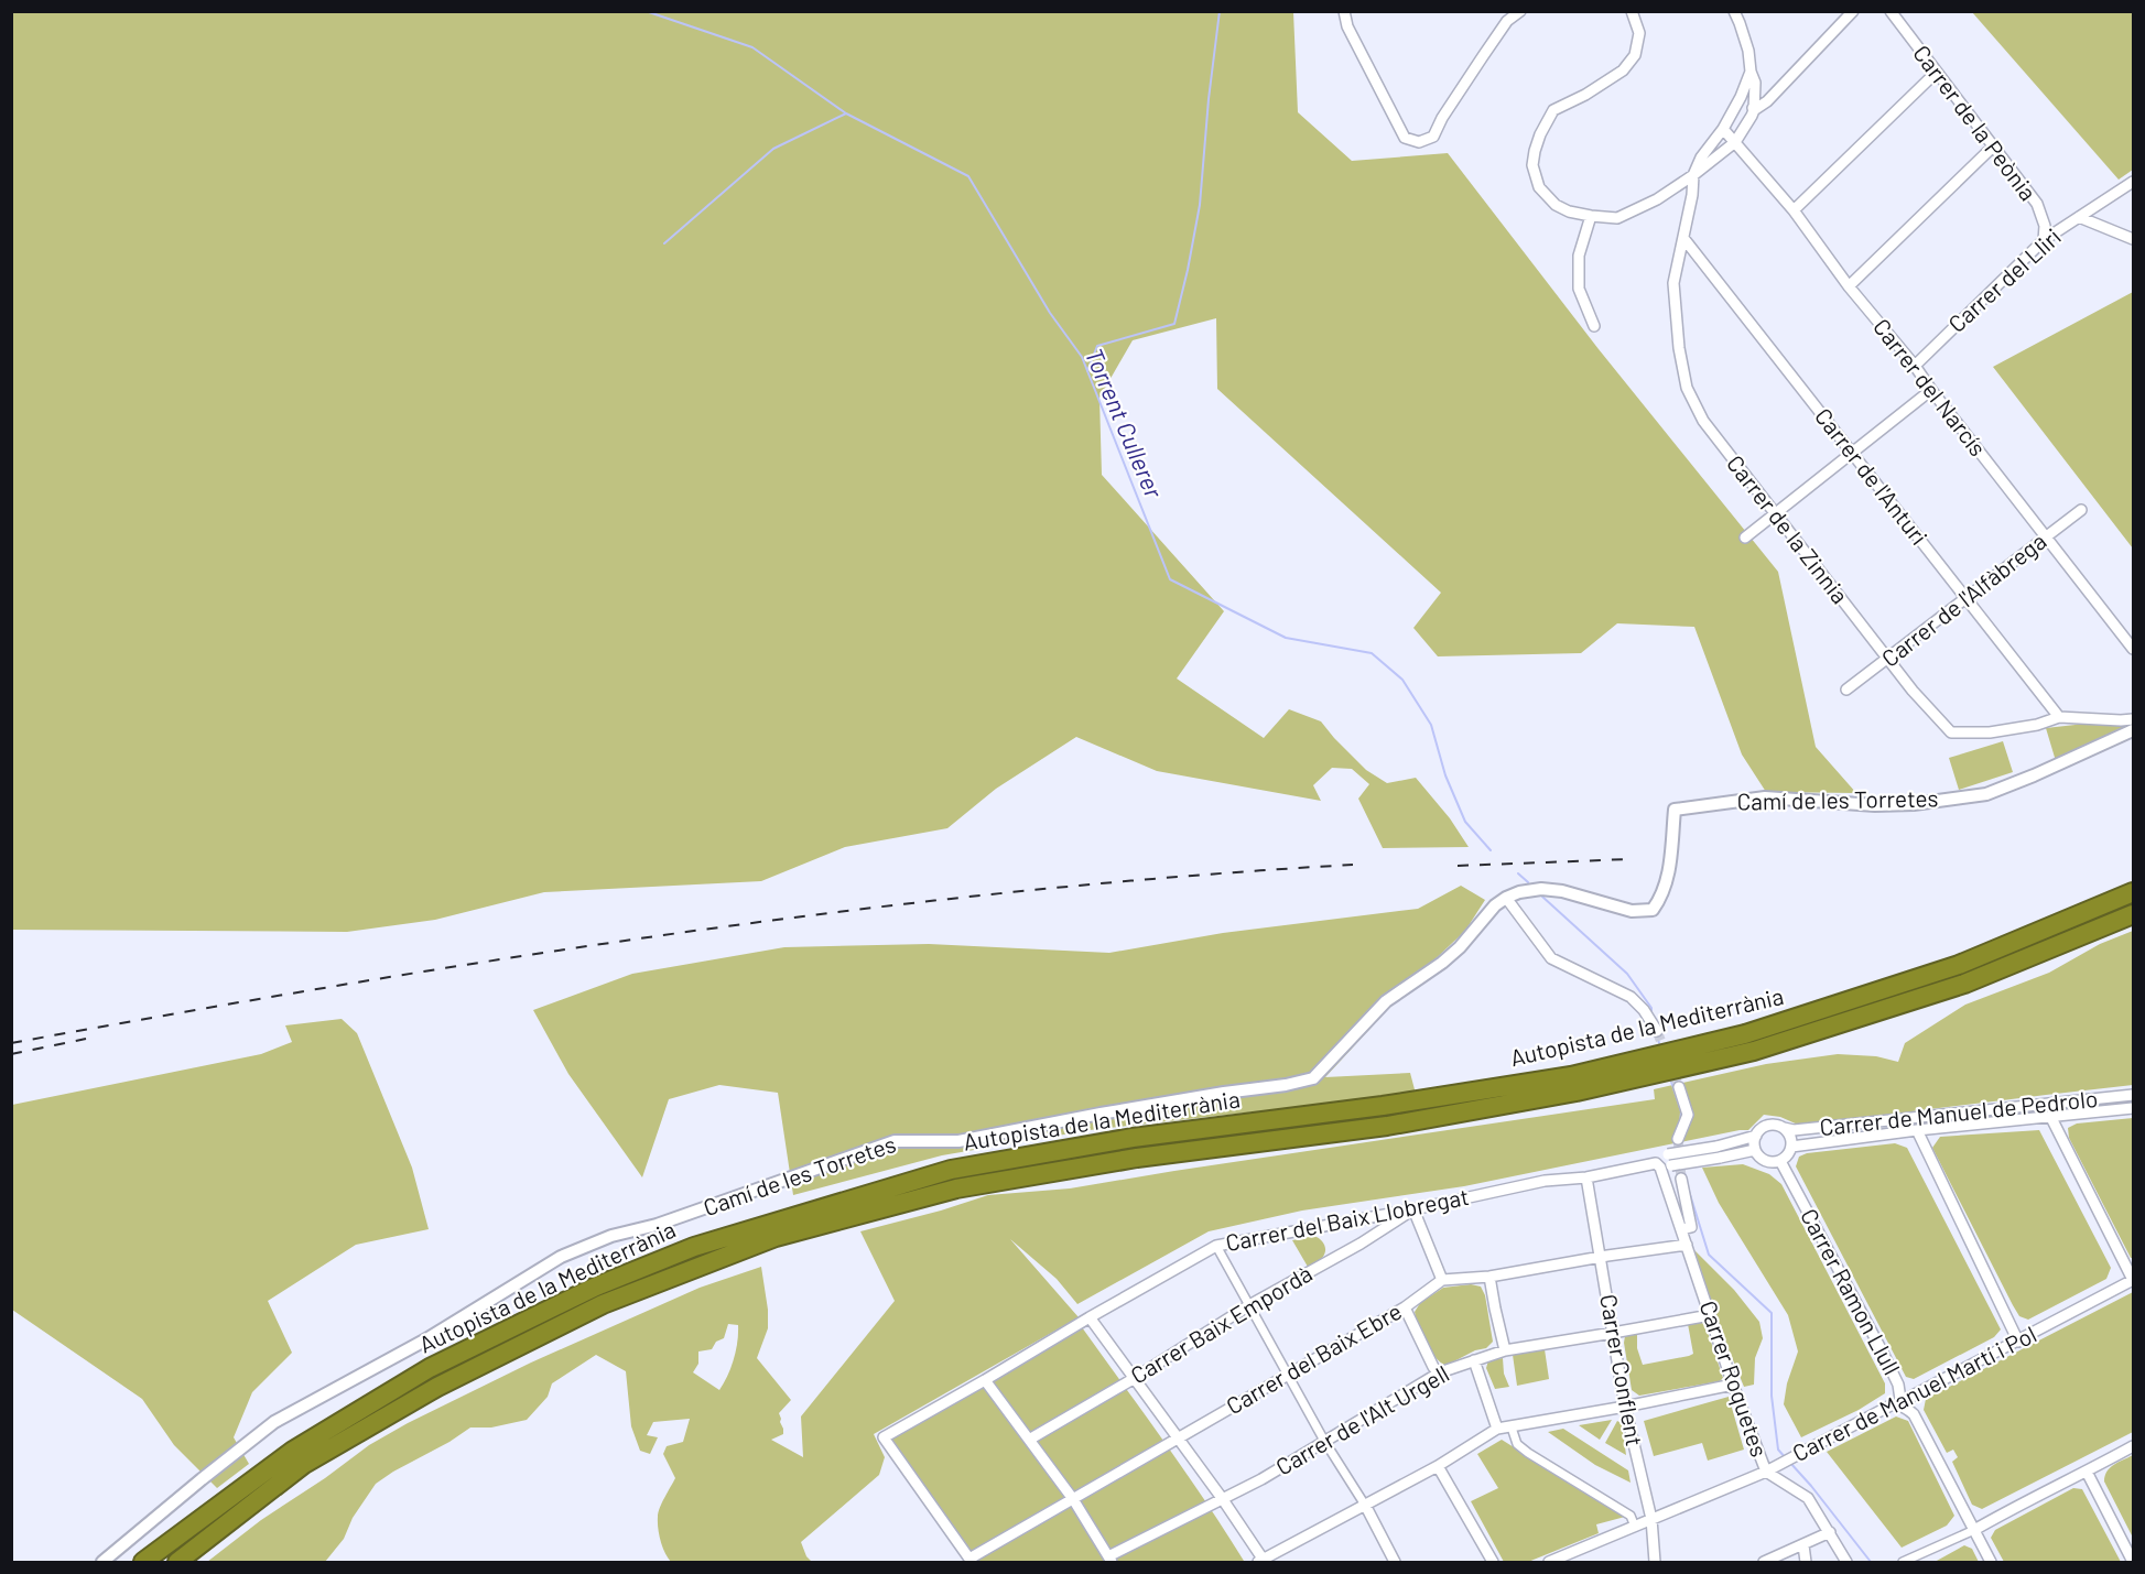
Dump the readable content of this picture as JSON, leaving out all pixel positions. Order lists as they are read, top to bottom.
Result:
{
  "streets": {
    "highway": ["Autopista de la Mediterrània"],
    "street": [
      "Carrer de la Peònia",
      "Carrer del Lliri",
      "Carrer del Narcís",
      "Carrer de l'Anturi",
      "Carrer de la Zinnia",
      "Carrer de l'Alfàbrega",
      "Camí de les Torretes",
      "Carrer de Manuel de Pedrolo",
      "Carrer del Baix Llobregat",
      "Carrer Ramon Llull",
      "Carrer Baix Empordà",
      "Carrer del Baix Ebre",
      "Carrer Conflent",
      "Carrer Roquetes",
      "Carrer de Manuel Martí i Pol",
      "Carrer de l'Alt Urgell"
    ]
  },
  "crossings": [
    ["Carrer de la Peònia", "Carrer del Lliri"],
    ["Carrer del Lliri", "Carrer del Narcís"],
    ["Carrer del Narcís", "Carrer de la Zinnia"],
    ["Carrer del Narcís", "Carrer de l'Alfàbrega"],
    ["Carrer de l'Anturi", "Carrer de la Zinnia"],
    ["Carrer de l'Anturi", "Carrer de l'Alfàbrega"],
    ["Carrer de la Zinnia", "Carrer de l'Alfàbrega"],
    ["Carrer de Manuel de Pedrolo", "Carrer Ramon Llull"],
    ["Carrer del Baix Llobregat", "Carrer Baix Empordà"],
    ["Carrer del Baix Llobregat", "Carrer del Baix Ebre"],
    ["Carrer del Baix Llobregat", "Carrer Conflent"],
    ["Carrer del Baix Llobregat", "Carrer Roquetes"],
    ["Carrer Ramon Llull", "Carrer de Manuel Martí i Pol"],
    ["Carrer Conflent", "Carrer de Manuel Martí i Pol"],
    ["Carrer Conflent", "Carrer de l'Alt Urgell"],
    ["Carrer Roquetes", "Carrer de Manuel Martí i Pol"],
    ["Carrer Roquetes", "Carrer de l'Alt Urgell"]
  ],
  "water": ["Torrent Cullerer"]
}
